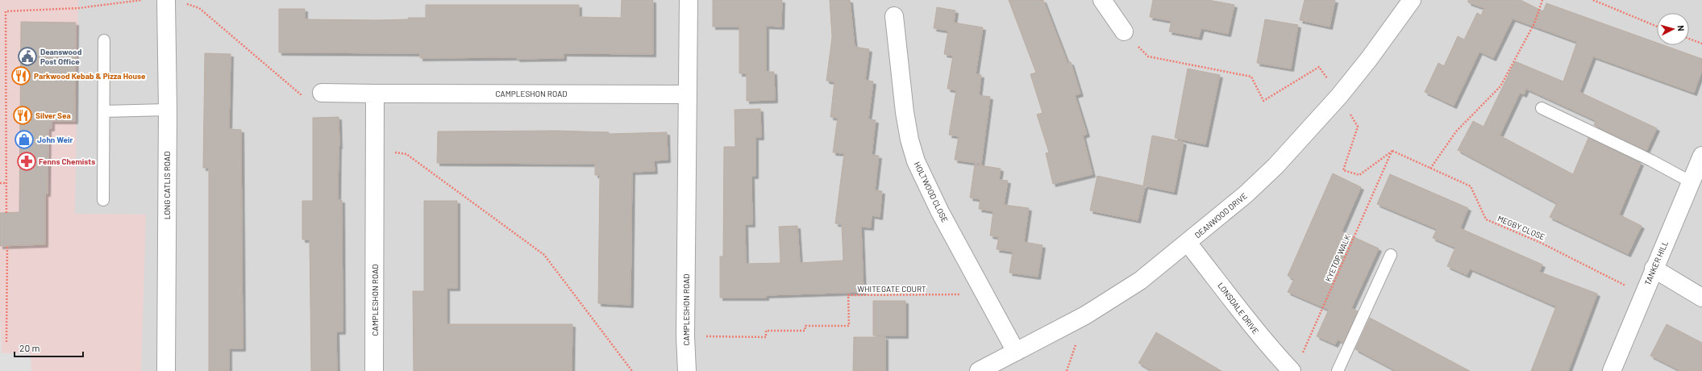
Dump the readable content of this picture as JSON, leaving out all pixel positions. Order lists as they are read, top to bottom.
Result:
{
  "streets": {
    "street": [
      "CAMPLESHON ROAD",
      "LONG CATLIS ROAD",
      "HOLTWOOD CLOSE",
      "DEANWOOD DRIVE",
      "TANKER HILL",
      "LONSDALE DRIVE"
    ],
    "path": ["MEGBY CLOSE", "KYETOP WALK", "WHITEGATE COURT"]
  },
  "crossings": [
    ["CAMPLESHON ROAD", "WHITEGATE COURT"],
    ["HOLTWOOD CLOSE", "DEANWOOD DRIVE"],
    ["HOLTWOOD CLOSE", "WHITEGATE COURT"],
    ["DEANWOOD DRIVE", "LONSDALE DRIVE"],
    ["MEGBY CLOSE", "KYETOP WALK"],
    ["MEGBY CLOSE", "TANKER HILL"]
  ],
  "places": {
    "public building": ["Deanswood Post Office"],
    "restaurant": ["Parkwood Kebab & Pizza House", "Silver Sea"],
    "shop": ["John Weir"],
    "pharmacy": ["Fenns Chemists"]
  },
  "scale_bar": "20 m",
  "north": "right"
}
